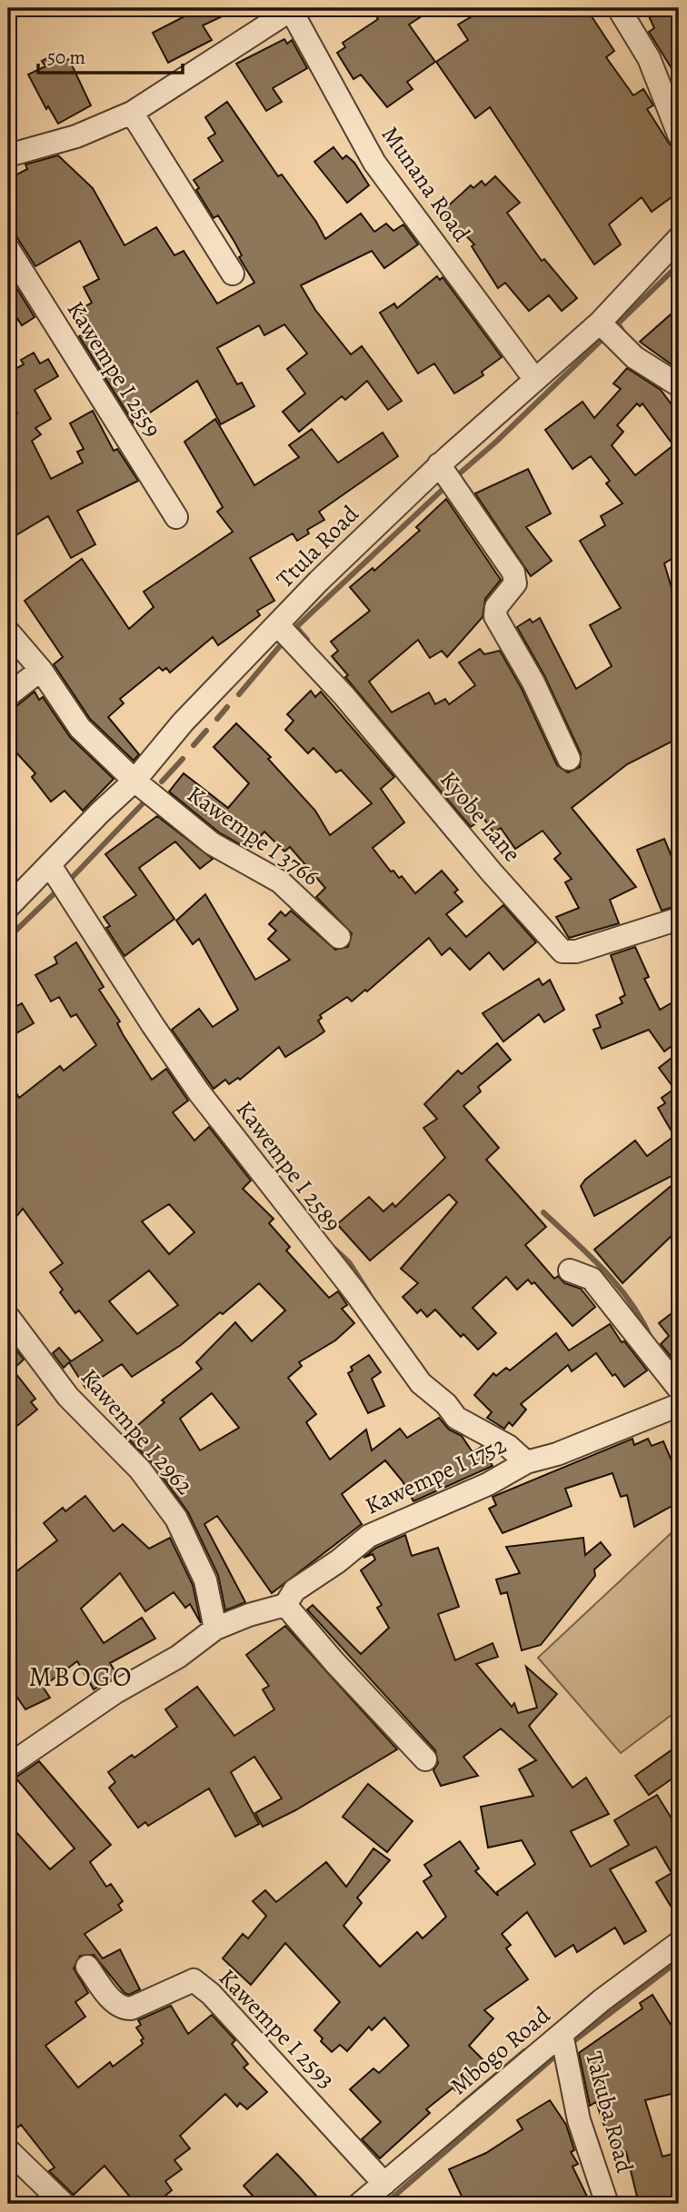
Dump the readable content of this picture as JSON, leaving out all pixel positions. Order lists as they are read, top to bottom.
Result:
{
  "streets": {
    "street": [
      "Munana Road",
      "Kawempe I 2559",
      "Ttula Road",
      "Kyobe Lane",
      "Kawempe I 3766",
      "Kawempe I 2589",
      "Kawempe I 2962",
      "Kawempe I 1752",
      "Kawempe I 2593",
      "Mbogo Road",
      "Takuba Road"
    ]
  },
  "crossings": [
    ["Munana Road", "Ttula Road"],
    ["Ttula Road", "Kyobe Lane"],
    ["Ttula Road", "Kawempe I 3766"],
    ["Ttula Road", "Kawempe I 2589"],
    ["Kawempe I 2589", "Kawempe I 1752"],
    ["Kawempe I 2593", "Mbogo Road"],
    ["Mbogo Road", "Takuba Road"]
  ],
  "districts": ["MBOGO"],
  "scale_bar": "50 m"
}
